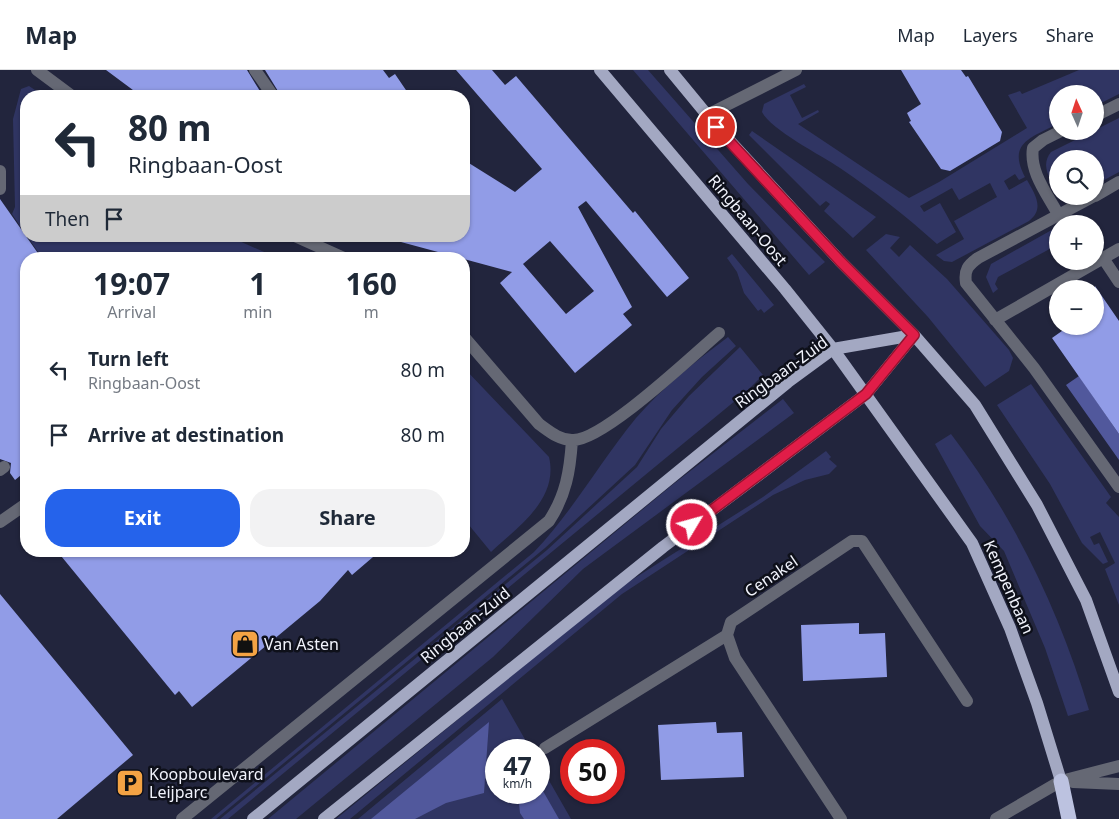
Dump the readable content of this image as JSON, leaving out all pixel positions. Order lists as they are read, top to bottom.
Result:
{
  "streets": {
    "highway": ["Kempenbaan"],
    "main road": ["Ringbaan-Oost", "Ringbaan-Zuid"],
    "street": ["Cenakel"]
  },
  "crossings": [
    ["Ringbaan-Oost", "Ringbaan-Zuid"],
    ["Ringbaan-Oost", "Kempenbaan"]
  ],
  "places": {
    "shop": ["Van Asten"],
    "parking": ["Koopboulevard Leijparc"]
  },
  "north": "top",
  "page": {
    "header": "Map",
    "nav": ["Map", "Layers", "Share"],
    "map_buttons": ["+", "−"],
    "turn": ["80 m", "Ringbaan-Oost"],
    "then": "Then",
    "eta": [
      "19:07",
      "Arrival",
      "1",
      "min",
      "160",
      "m"
    ],
    "list": [
      {
        "name": "Turn left",
        "note": "Ringbaan-Oost",
        "value": "80 m"
      },
      {
        "name": "Arrive at destination",
        "value": "80 m"
      }
    ],
    "buttons": ["Exit", "Share"],
    "speed": "47 km/h",
    "limit": "50"
  }
}
